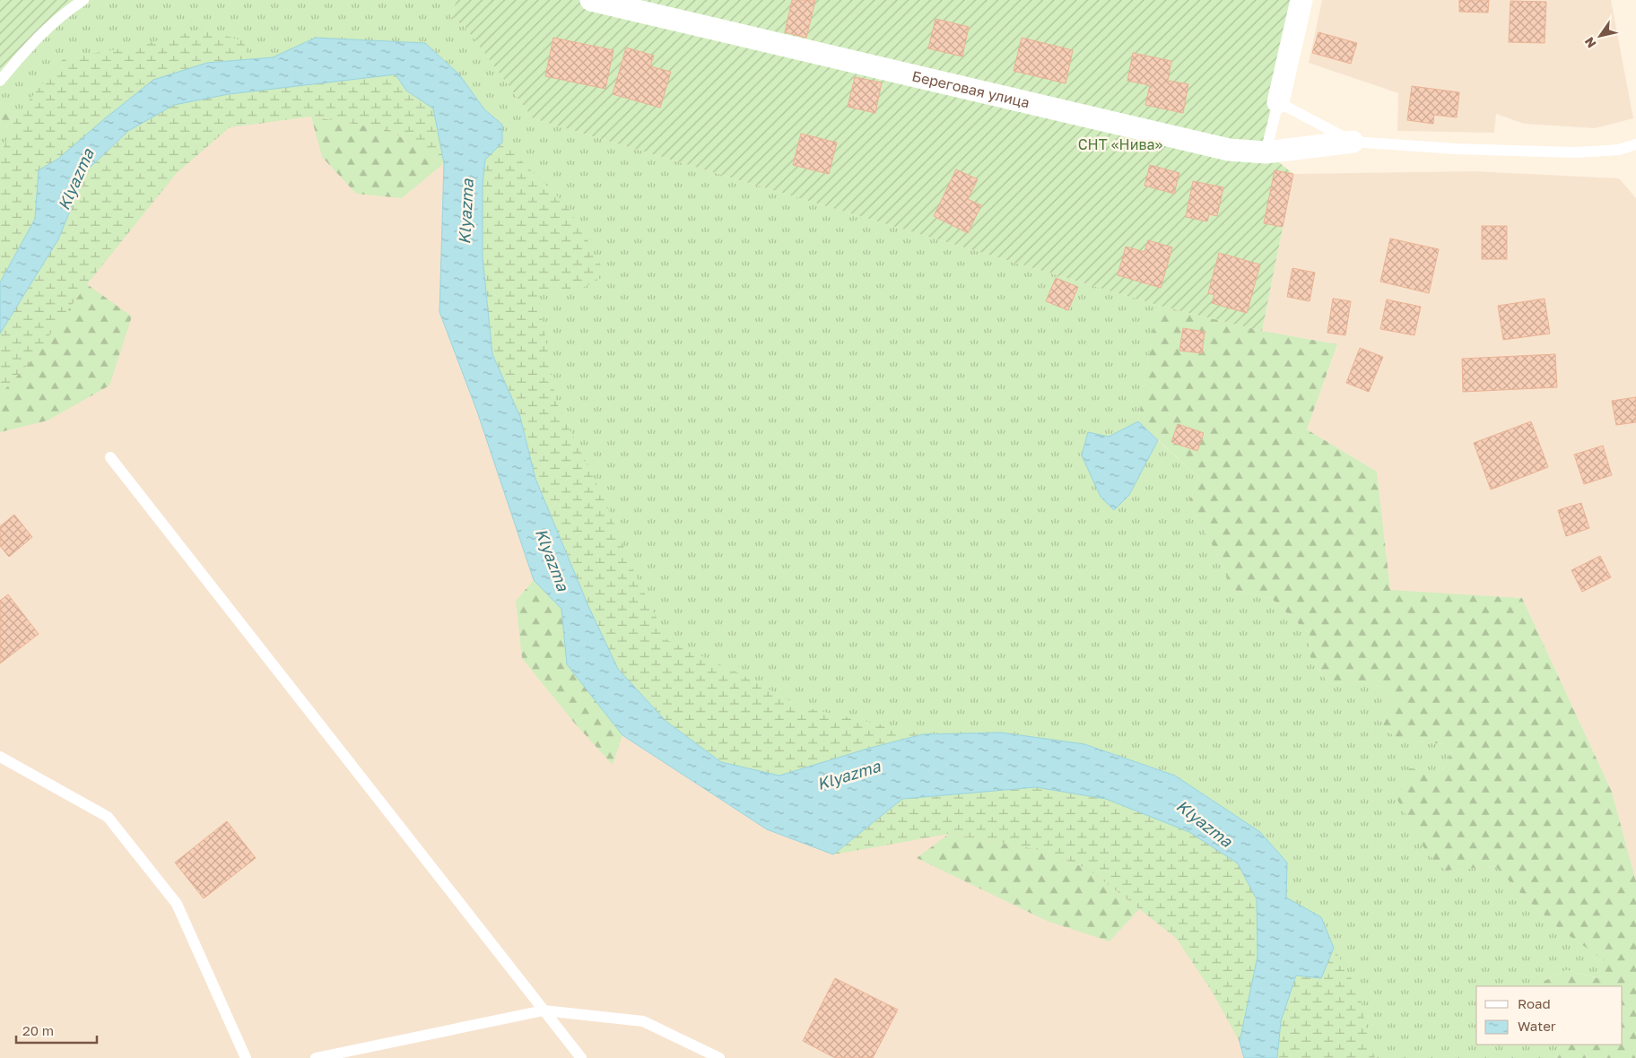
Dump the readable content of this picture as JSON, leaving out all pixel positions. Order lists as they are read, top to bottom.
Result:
{
  "streets": {
    "street": ["Береговая улица"]
  },
  "water": ["Klyazma"],
  "parks": ["СНТ «Нива»"],
  "legend": ["Road", "Water"],
  "scale_bar": "20 m",
  "north": "bottom left"
}
